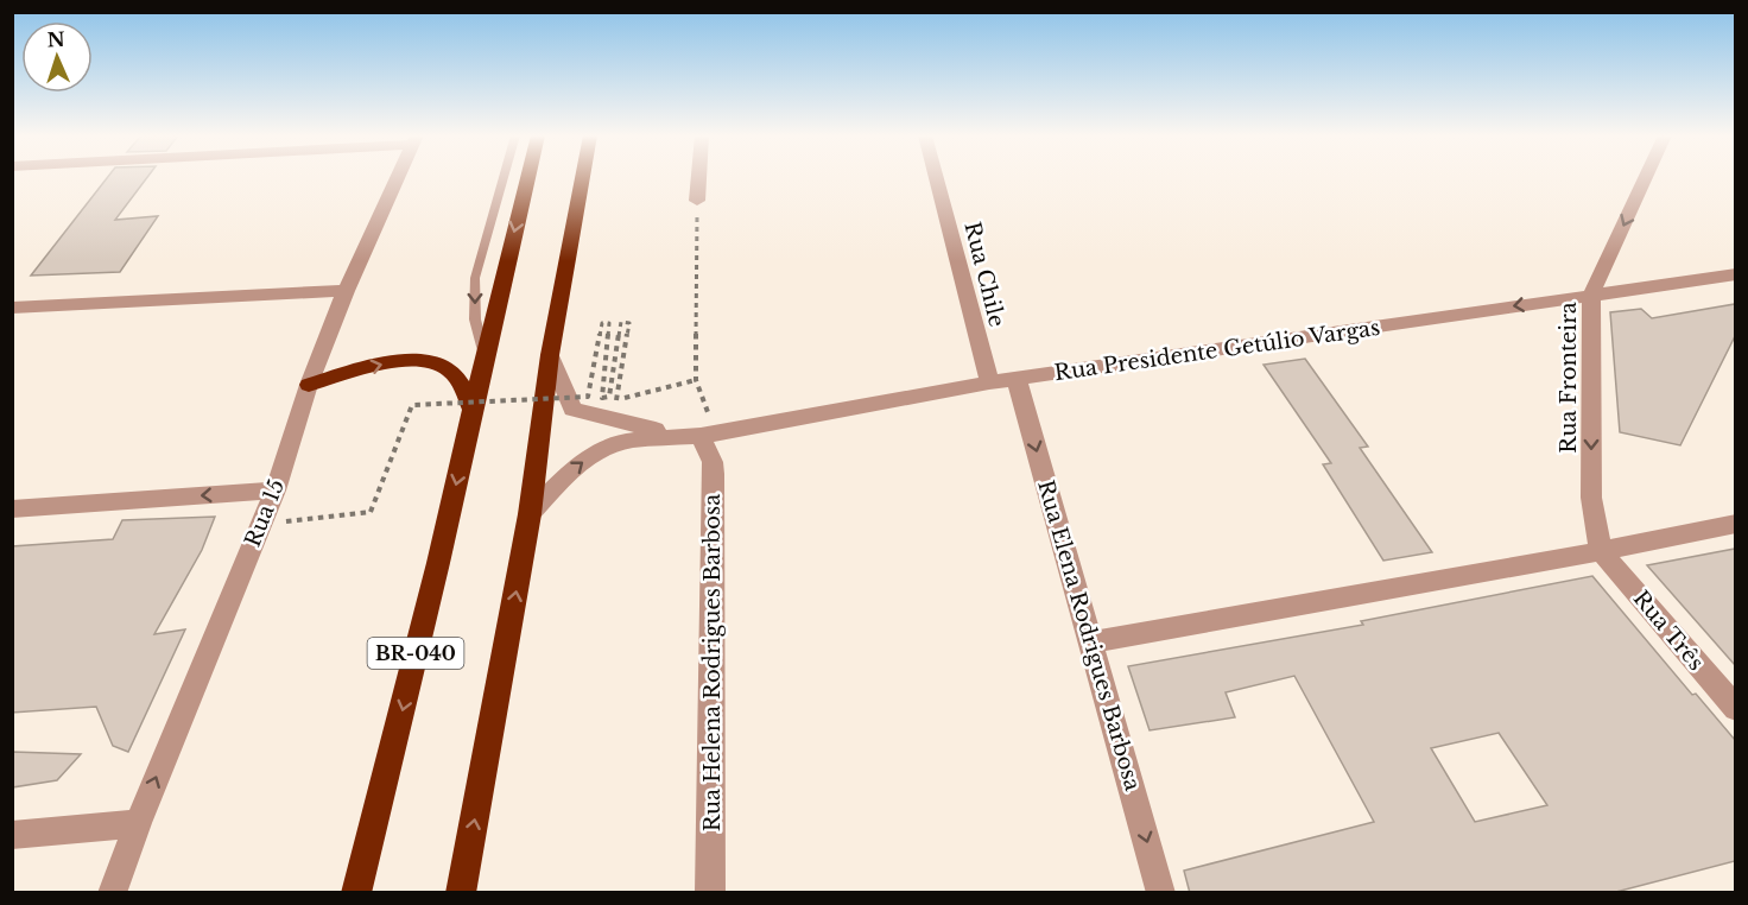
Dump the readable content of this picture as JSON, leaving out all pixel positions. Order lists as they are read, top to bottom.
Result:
{
  "streets": {
    "highway": ["BR-040"],
    "street": [
      "Rua Chile",
      "Rua Presidente Getúlio Vargas",
      "Rua Fronteira",
      "Rua 15",
      "Rua Três",
      "Rua Elena Rodrigues Barbosa",
      "Rua Helena Rodrigues Barbosa"
    ]
  },
  "crossings": [
    ["Rua Chile", "Rua Presidente Getúlio Vargas"],
    ["Rua Presidente Getúlio Vargas", "Rua Fronteira"],
    ["Rua Presidente Getúlio Vargas", "Rua Elena Rodrigues Barbosa"],
    ["Rua Presidente Getúlio Vargas", "Rua Helena Rodrigues Barbosa"],
    ["Rua Fronteira", "Rua Três"]
  ],
  "one_way": ["Rua Fronteira", "Rua 15", "Rua Elena Rodrigues Barbosa"],
  "north": "top"
}
